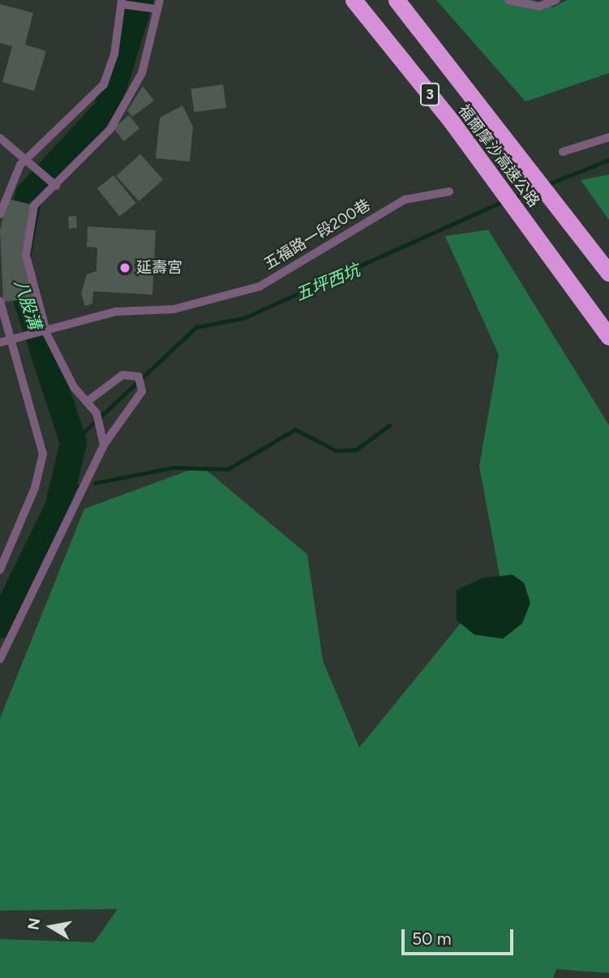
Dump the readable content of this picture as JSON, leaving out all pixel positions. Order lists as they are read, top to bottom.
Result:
{
  "streets": {
    "highway": ["3", "福爾摩沙高速公路"],
    "lane": ["五福路一段200巷"]
  },
  "water": ["五坪西坑", "八股溝"],
  "places": ["延壽宮"],
  "scale_bar": "50 m",
  "north": "left"
}
